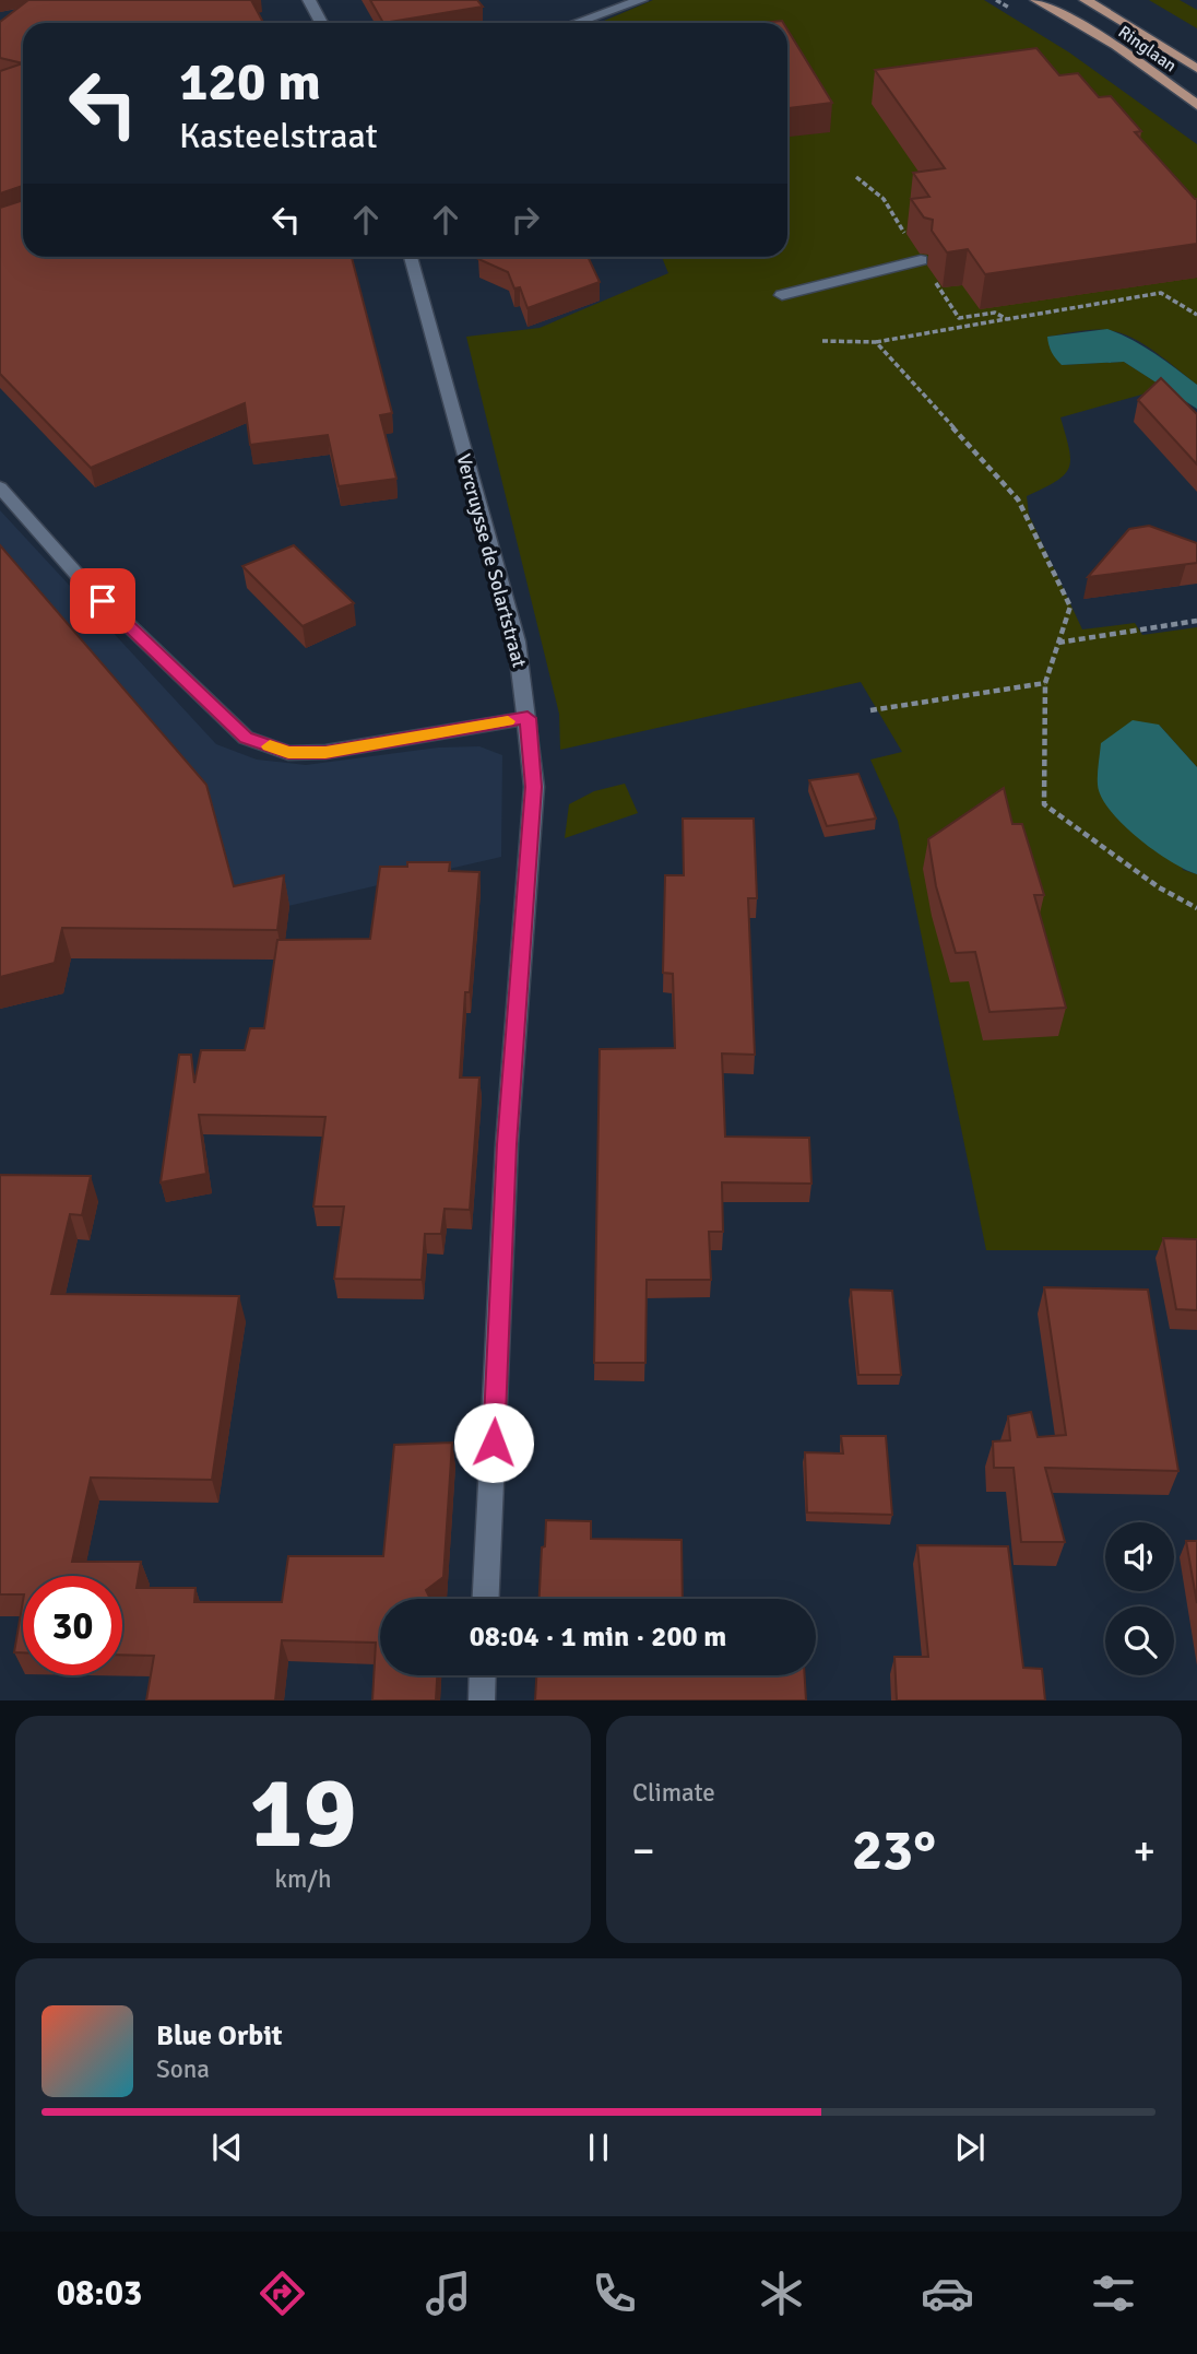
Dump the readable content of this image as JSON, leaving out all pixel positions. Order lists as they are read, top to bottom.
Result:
{
  "streets": {
    "main road": ["Ringlaan"],
    "street": ["Vercruysse de Solartstraat"]
  },
  "page": {
    "turn": ["120 m", "Kasteelstraat"],
    "limit": "30",
    "trip": "08:04 · 1 min · 200 m",
    "tile": [
      ["19", "km/h"],
      "Climate"
    ],
    "heat": ["−", "23°", "+"],
    "song": ["Blue Orbit", "Sona"],
    "tabs": "08:03"
  }
}
